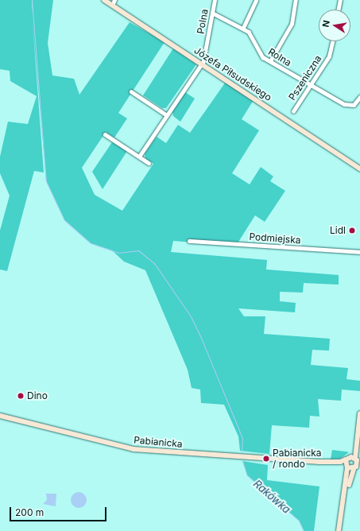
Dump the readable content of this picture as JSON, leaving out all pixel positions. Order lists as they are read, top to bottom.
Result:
{
  "streets": {
    "main road": ["Józefa Piłsudskiego", "Pabianicka"],
    "street": [
      "Polna",
      "Rolna",
      "Pszeniczna",
      "Podmiejska"
    ]
  },
  "crossings": [
    ["Polna", "Rolna"],
    ["Polna", "Józefa Piłsudskiego"],
    ["Rolna", "Pszeniczna"]
  ],
  "water": ["Rakówka"],
  "places": ["Lidl", "Dino", "Pabianicka / rondo"],
  "scale_bar": "200 m",
  "north": "left"
}
